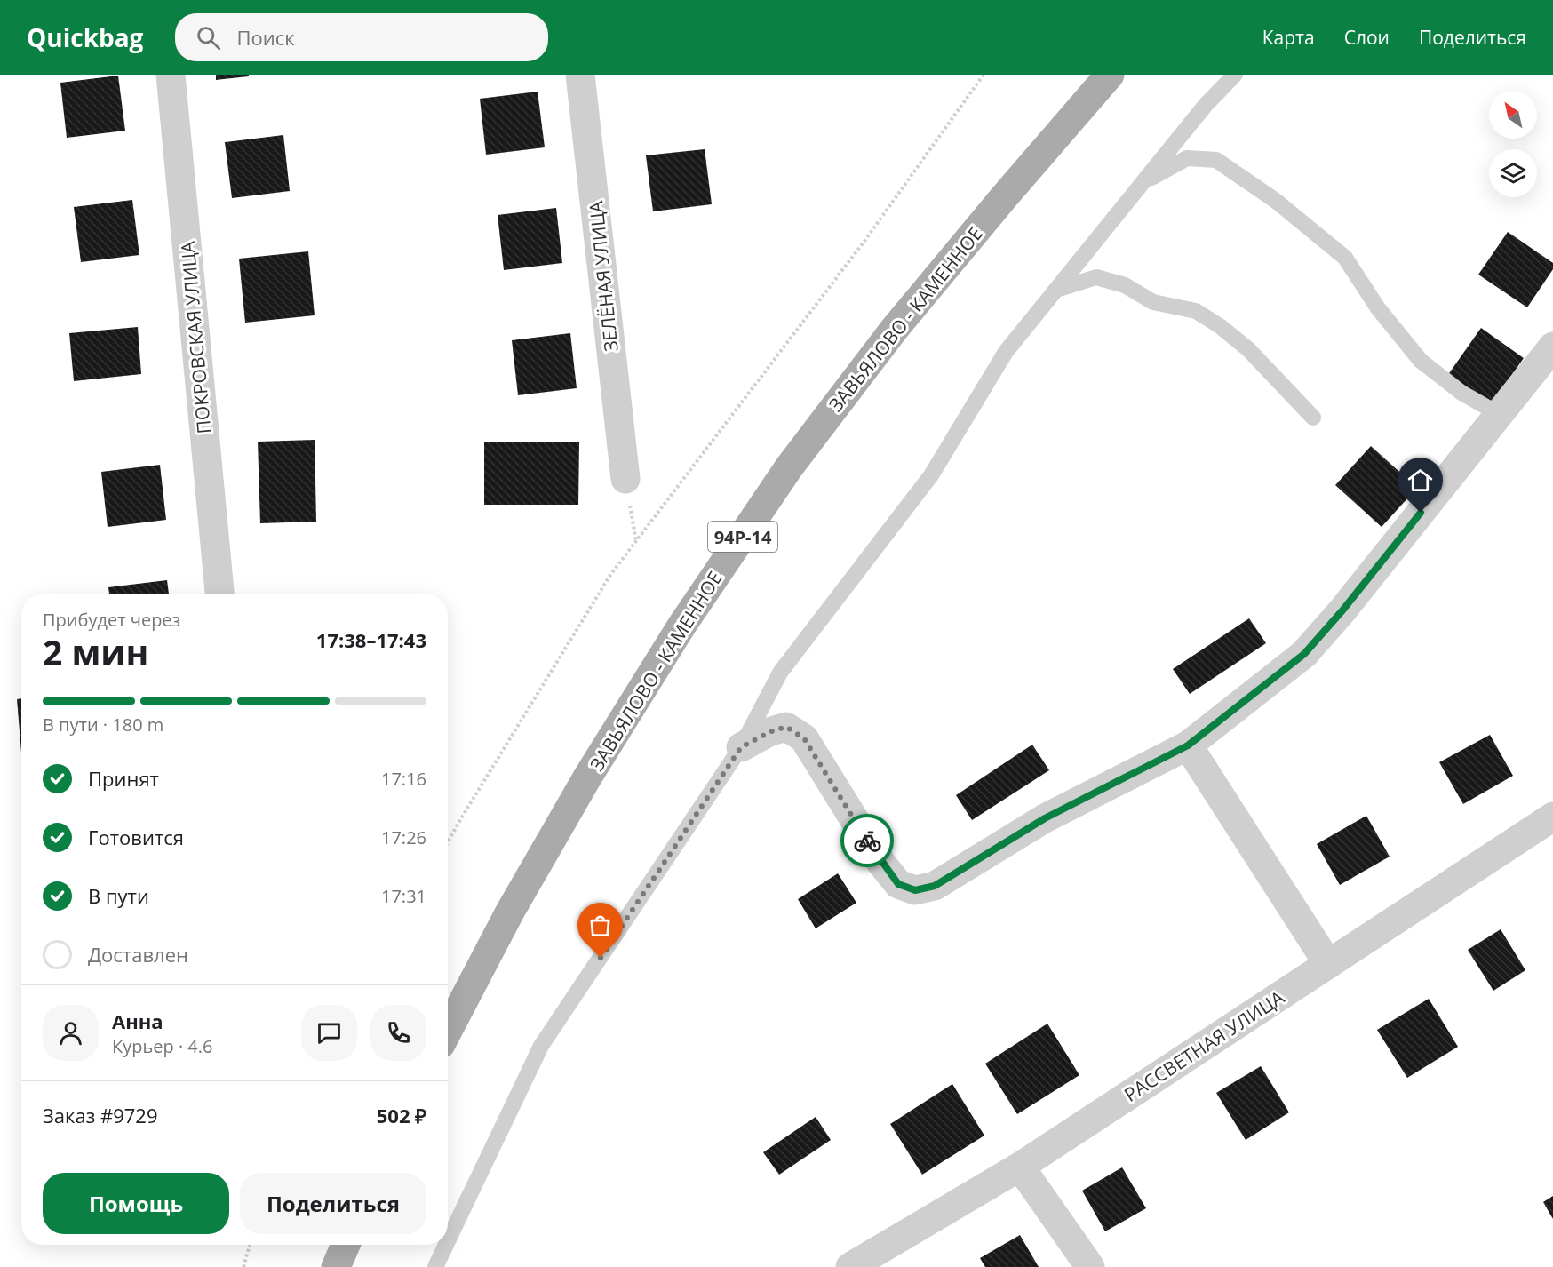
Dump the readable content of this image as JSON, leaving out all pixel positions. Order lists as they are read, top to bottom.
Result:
{
  "streets": {
    "main road": ["ЗАВЬЯЛОВО - КАМЕННОЕ", "94Р-14"],
    "street": ["ЗЕЛЁНАЯ УЛИЦА", "ПОКРОВСКАЯ УЛИЦА", "РАССВЕТНАЯ УЛИЦА"]
  },
  "north": "top left",
  "page": {
    "header": "Quickbag",
    "search": "Поиск",
    "nav": ["Карта", "Слои", "Поделиться"],
    "heading": ["2 мин", "Прибудет через", "17:38–17:43"],
    "panel": [
      "Анна",
      "Курьер · 4.6",
      "Заказ #9729",
      "502 ₽"
    ],
    "bar": "В пути · 180 m",
    "list": [
      ["Принят", "17:16"],
      ["Готовится", "17:26"],
      ["В пути", "17:31"],
      "Доставлен"
    ],
    "buttons": ["Помощь", "Поделиться"]
  }
}
